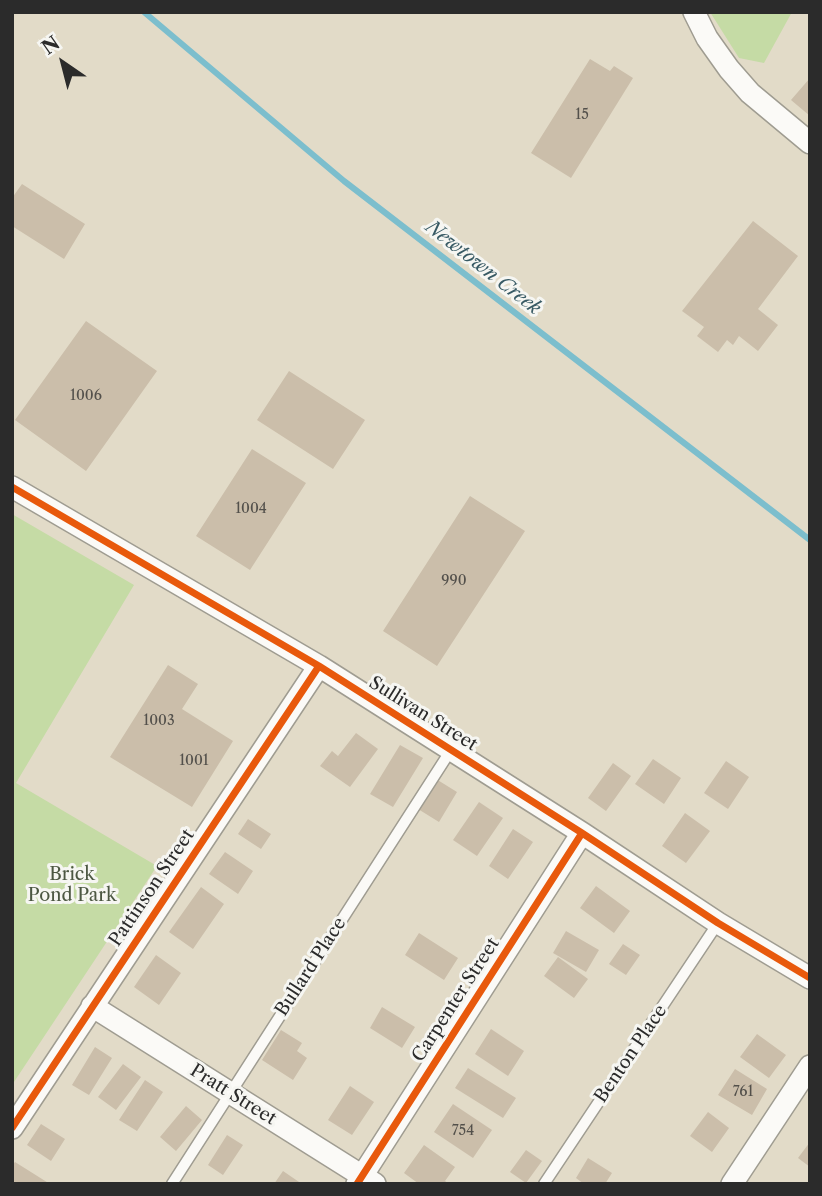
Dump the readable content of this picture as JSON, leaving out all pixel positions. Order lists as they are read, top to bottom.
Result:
{
  "streets": {
    "street": [
      "Sullivan Street",
      "Pattinson Street",
      "Carpenter Street",
      "Pratt Street"
    ],
    "lane": ["Bullard Place", "Benton Place"]
  },
  "crossings": [
    ["Sullivan Street", "Pattinson Street"],
    ["Sullivan Street", "Bullard Place"],
    ["Sullivan Street", "Carpenter Street"],
    ["Sullivan Street", "Benton Place"],
    ["Pattinson Street", "Pratt Street"],
    ["Bullard Place", "Pratt Street"],
    ["Carpenter Street", "Pratt Street"]
  ],
  "water": ["Newtown Creek"],
  "parks": ["Brick Pond Park"],
  "house_numbers": [
    "15",
    "1006",
    "1004",
    "990",
    "1003",
    "1001",
    "761",
    "754"
  ],
  "north": "top left"
}
